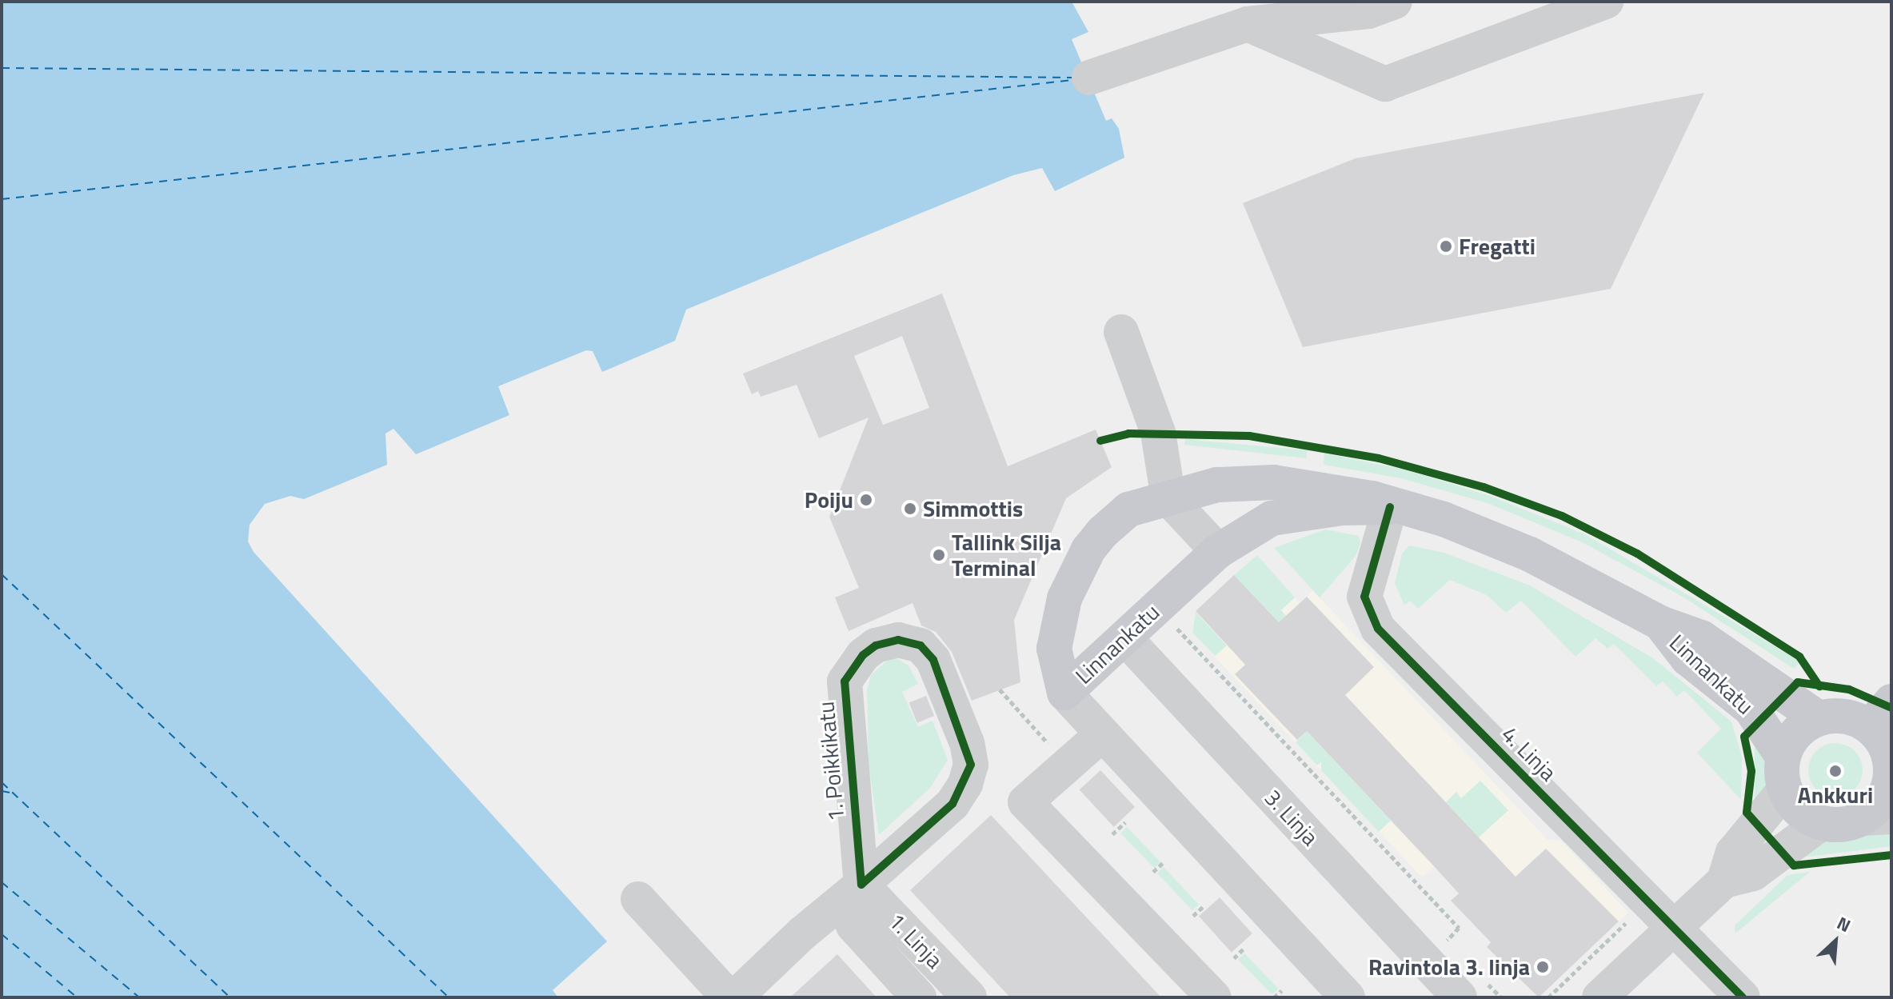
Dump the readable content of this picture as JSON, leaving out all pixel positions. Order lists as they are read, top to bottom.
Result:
{
  "streets": {
    "main road": ["Linnankatu"],
    "street": [
      "4. Linja",
      "1. Poikkikatu",
      "3. Linja",
      "1. Linja"
    ]
  },
  "crossings": [
    ["Linnankatu", "4. Linja"],
    ["Linnankatu", "3. Linja"],
    ["1. Poikkikatu", "1. Linja"]
  ],
  "places": [
    "Fregatti",
    "Poiju",
    "Simmottis",
    "Tallink Silja Terminal",
    "Ankkuri",
    "Ravintola 3. linja"
  ],
  "north": "top right"
}
